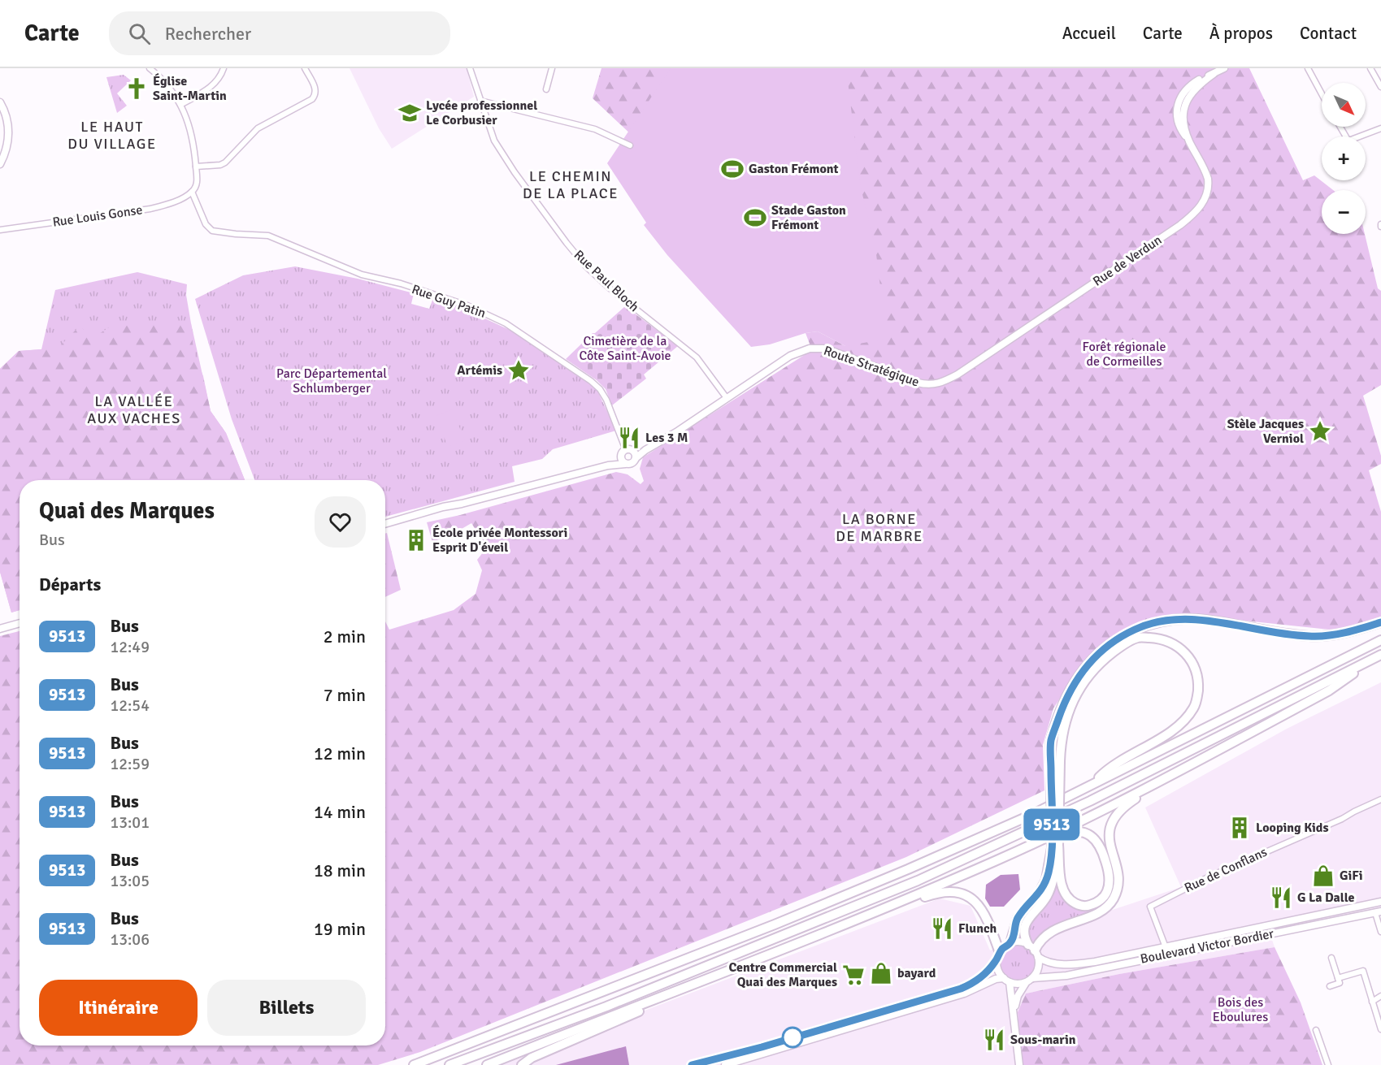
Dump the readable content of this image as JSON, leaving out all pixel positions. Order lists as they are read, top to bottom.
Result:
{
  "streets": {
    "main road": ["Rue de Verdun", "Route Stratégique", "Boulevard Victor Bordier"],
    "street": [
      "Rue Louis Gonse",
      "Rue Paul Bloch",
      "Rue Guy Patin",
      "Rue de Conflans"
    ]
  },
  "crossings": [
    ["Rue Louis Gonse", "Rue Guy Patin"],
    ["Rue de Verdun", "Route Stratégique"],
    ["Rue Paul Bloch", "Route Stratégique"],
    ["Rue Guy Patin", "Route Stratégique"],
    ["Rue de Conflans", "Boulevard Victor Bordier"]
  ],
  "districts": [
    "LE HAUT DU VILLAGE",
    "LE CHEMIN DE LA PLACE",
    "LA VALLÉE AUX VACHES",
    "LA BORNE DE MARBRE"
  ],
  "parks": [
    "Cimetière de la Côte Saint-Avoie",
    "Forêt régionale de Cormeilles",
    "Parc Départemental Schlumberger",
    "Bois des Eboulures"
  ],
  "places": {
    "church": ["Église Saint-Martin"],
    "school or university": ["Lycée professionnel Le Corbusier"],
    "sports": ["Gaston Frémont", "Stade Gaston Frémont"],
    "place": ["Artémis", "Stèle Jacques Verniol"],
    "restaurant": [
      "Les 3 M",
      "G La Dalle",
      "Flunch",
      "Sous-marin"
    ],
    "building": ["École privée Montessori Esprit D'éveil", "Looping Kids"],
    "shop": ["GiFi", "bayard"],
    "supermarket": ["Centre Commercial Quai des Marques"]
  },
  "lines": ["bus line 9513"],
  "north": "bottom right",
  "page": {
    "header": "Carte",
    "search": "Rechercher",
    "nav": [
      "Accueil",
      "Carte",
      "À propos",
      "Contact"
    ],
    "on_map": "9513",
    "map_buttons": ["+", "−"],
    "heading": [
      ["Quai des Marques", "Bus"],
      "Départs"
    ],
    "list": [
      {
        "mark": "9513",
        "name": "Bus",
        "note": "12:49",
        "value": "2 min"
      },
      {
        "mark": "9513",
        "name": "Bus",
        "note": "12:54",
        "value": "7 min"
      },
      {
        "mark": "9513",
        "name": "Bus",
        "note": "12:59",
        "value": "12 min"
      },
      {
        "mark": "9513",
        "name": "Bus",
        "note": "13:01",
        "value": "14 min"
      },
      {
        "mark": "9513",
        "name": "Bus",
        "note": "13:05",
        "value": "18 min"
      },
      {
        "mark": "9513",
        "name": "Bus",
        "note": "13:06",
        "value": "19 min"
      }
    ],
    "buttons": ["Itinéraire", "Billets"]
  }
}
